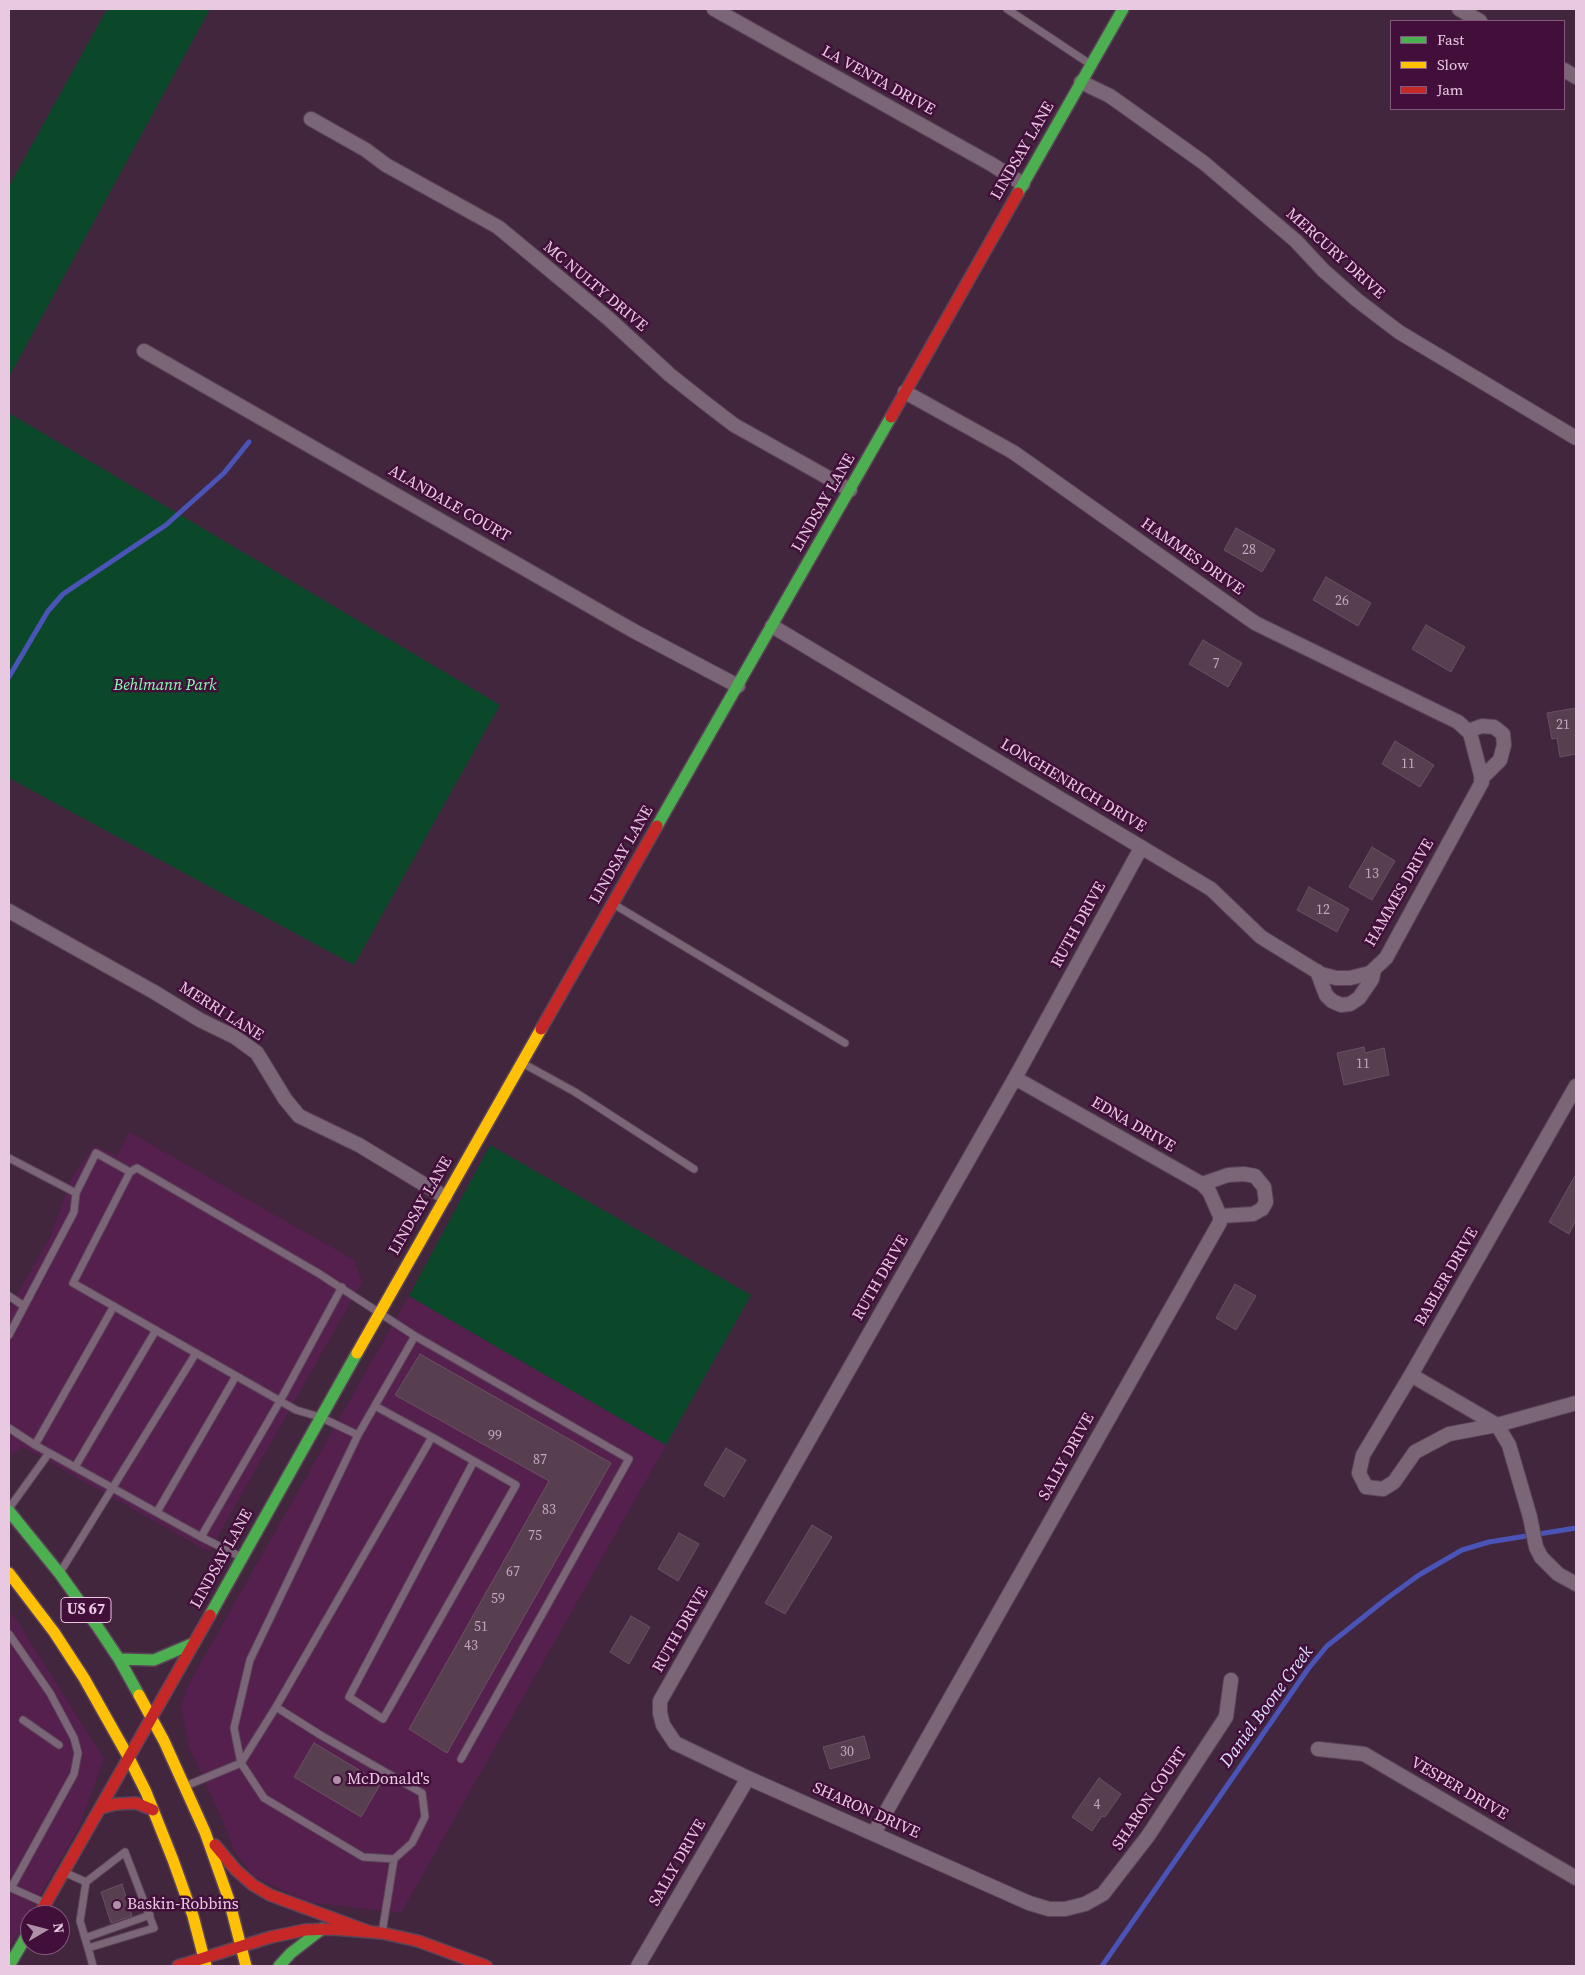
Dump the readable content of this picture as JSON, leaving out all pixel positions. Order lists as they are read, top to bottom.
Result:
{
  "streets": {
    "street": [
      "LA VENTA DRIVE",
      "LINDSAY LANE",
      "MERCURY DRIVE",
      "MC NULTY DRIVE",
      "ALANDALE COURT",
      "HAMMES DRIVE",
      "LONGHENRICH DRIVE",
      "RUTH DRIVE",
      "MERRI LANE",
      "EDNA DRIVE",
      "BABLER DRIVE",
      "SALLY DRIVE",
      "US 67",
      "VESPER DRIVE",
      "SHARON COURT",
      "SHARON DRIVE"
    ]
  },
  "crossings": [
    ["LA VENTA DRIVE", "LINDSAY LANE"],
    ["LINDSAY LANE", "MERCURY DRIVE"],
    ["LINDSAY LANE", "MC NULTY DRIVE"],
    ["LINDSAY LANE", "ALANDALE COURT"],
    ["LINDSAY LANE", "HAMMES DRIVE"],
    ["LINDSAY LANE", "LONGHENRICH DRIVE"],
    ["LINDSAY LANE", "MERRI LANE"],
    ["LINDSAY LANE", "US 67"],
    ["HAMMES DRIVE", "LONGHENRICH DRIVE"],
    ["LONGHENRICH DRIVE", "RUTH DRIVE"],
    ["RUTH DRIVE", "EDNA DRIVE"],
    ["RUTH DRIVE", "SHARON DRIVE"],
    ["EDNA DRIVE", "SALLY DRIVE"],
    ["SALLY DRIVE", "SHARON DRIVE"],
    ["SHARON COURT", "SHARON DRIVE"]
  ],
  "water": ["Daniel Boone Creek"],
  "parks": ["Behlmann Park"],
  "places": ["McDonald's", "Baskin-Robbins"],
  "house_numbers": [
    "28",
    "26",
    "7",
    "21",
    "11",
    "13",
    "12",
    "11",
    "99",
    "87",
    "83",
    "75",
    "67",
    "59",
    "51",
    "43",
    "30",
    "4"
  ],
  "legend": ["Fast", "Slow", "Jam"],
  "north": "right"
}
